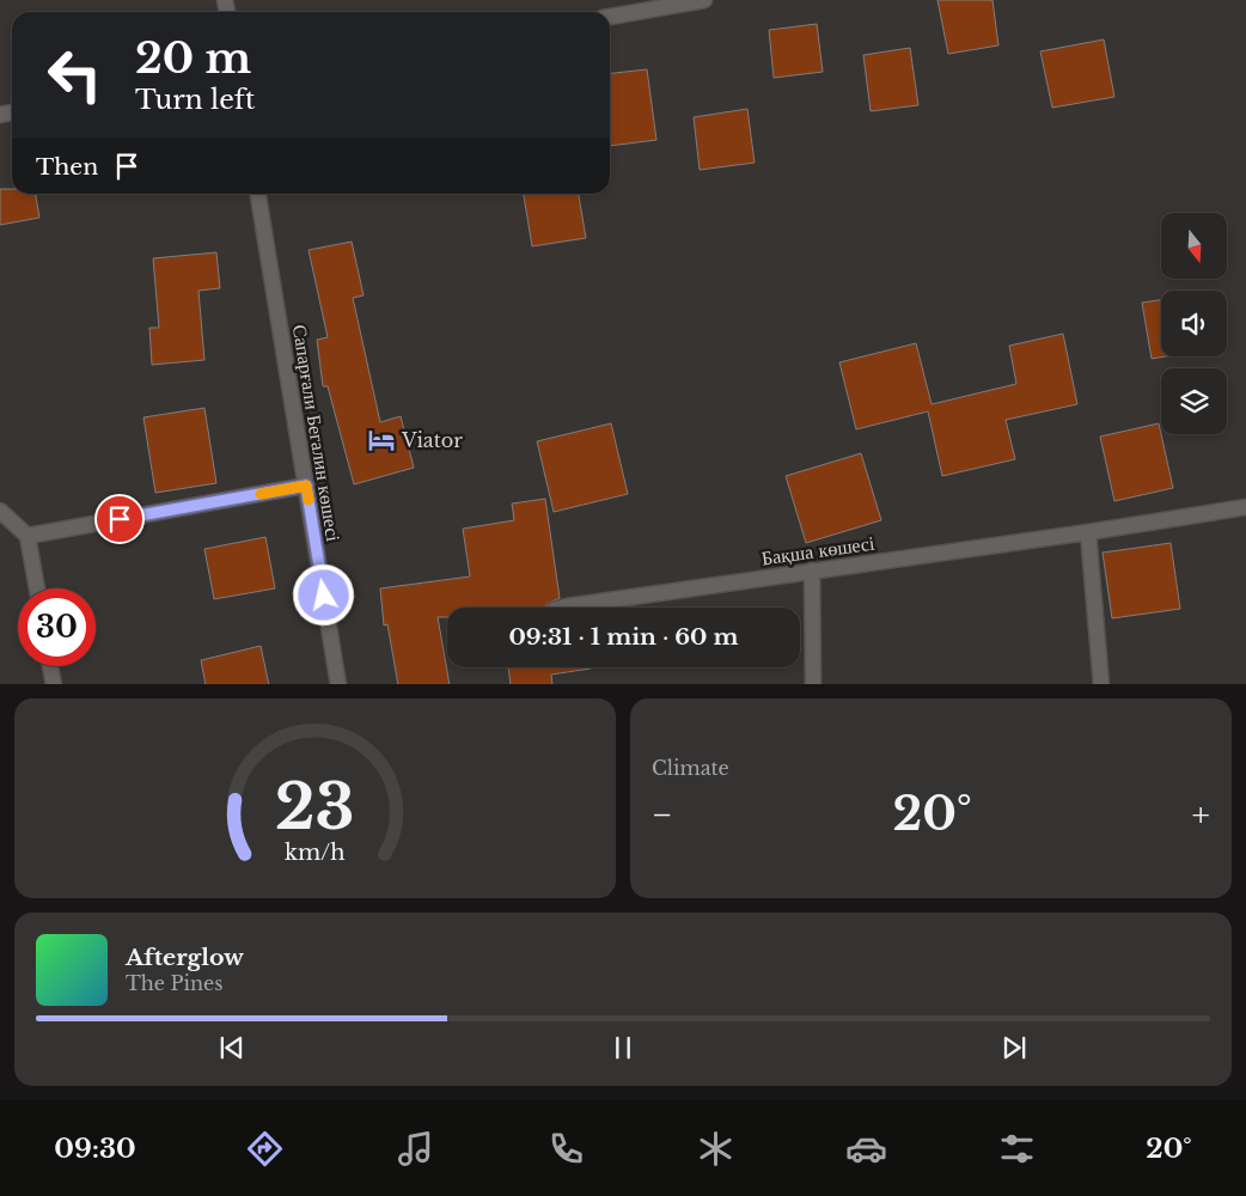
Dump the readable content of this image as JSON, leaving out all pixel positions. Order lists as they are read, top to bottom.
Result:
{
  "streets": {
    "street": ["Сапарғали Бегалин көшесі", "Бақша көшесі"]
  },
  "places": {
    "hotel": ["Viator"]
  },
  "north": "bottom",
  "page": {
    "turn": ["20 m", "Turn left"],
    "then": "Then",
    "limit": "30",
    "trip": "09:31 · 1 min · 60 m",
    "tile": "Climate",
    "heat": ["−", "20°", "+"],
    "song": ["Afterglow", "The Pines"],
    "tabs": ["09:30", "20°"],
    "gauge": ["23", "km/h"]
  }
}
